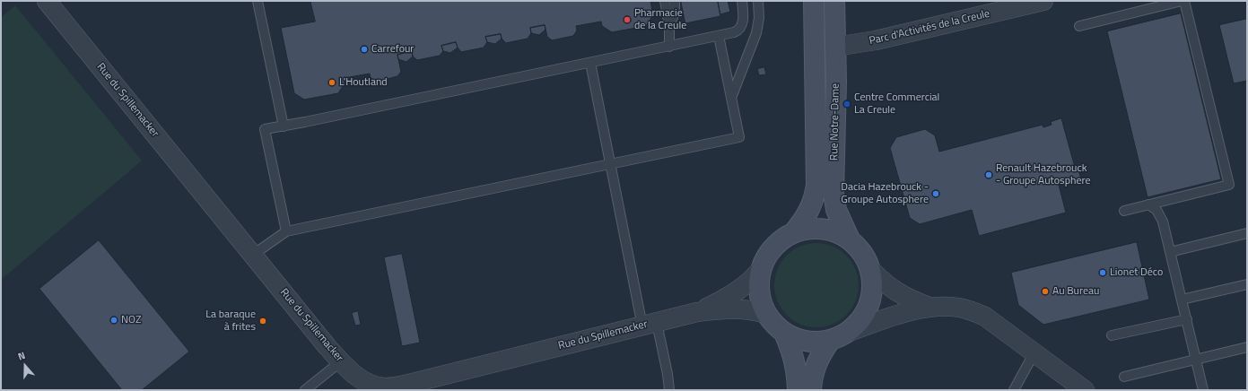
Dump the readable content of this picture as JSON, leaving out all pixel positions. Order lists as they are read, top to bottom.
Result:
{
  "streets": {
    "main road": ["Rue Notre-Dame"],
    "street": ["Parc d'Activités de la Creule", "Rue du Spillemacker"]
  },
  "crossings": [
    ["Parc d'Activités de la Creule", "Rue Notre-Dame"],
    ["Rue du Spillemacker", "Rue Notre-Dame"]
  ],
  "places": [
    "Pharmacie de la Creule",
    "Carrefour",
    "L'Houtland",
    "Centre Commercial La Creule",
    "Renault Hazebrouck - Groupe Autosphere",
    "Dacia Hazebrouck - Groupe Autosphere",
    "Lionet Déco",
    "Au Bureau",
    "NOZ",
    "La baraque à frites"
  ],
  "north": "top"
}
